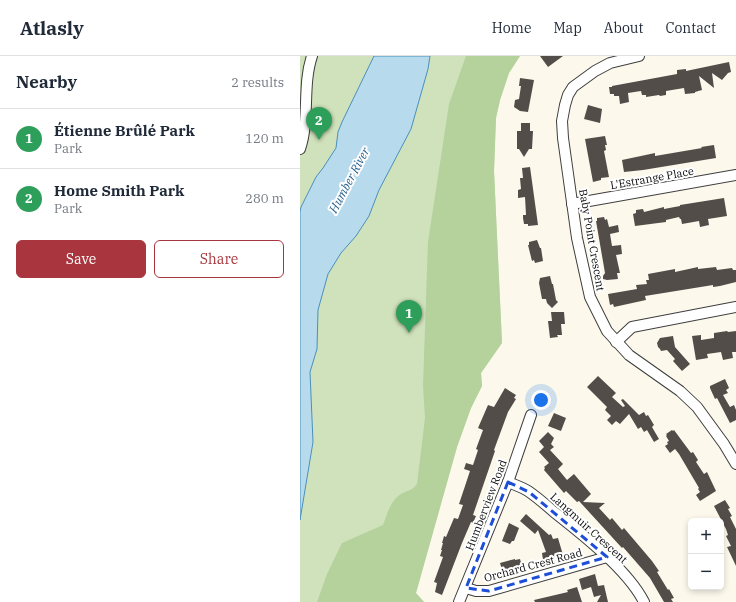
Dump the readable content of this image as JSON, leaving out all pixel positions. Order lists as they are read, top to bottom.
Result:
{
  "streets": {
    "street": [
      "L'Estrange Place",
      "Baby Point Crescent",
      "Humberview Road",
      "Langmuir Crescent",
      "Orchard Crest Road"
    ]
  },
  "crossings": [
    ["L'Estrange Place", "Baby Point Crescent"],
    ["Humberview Road", "Langmuir Crescent"],
    ["Humberview Road", "Orchard Crest Road"],
    ["Langmuir Crescent", "Orchard Crest Road"]
  ],
  "water": ["Humber River"],
  "page": {
    "header": "Atlasly",
    "nav": [
      "Home",
      "Map",
      "About",
      "Contact"
    ],
    "heading": ["Nearby", "2 results"],
    "pins": ["2", "1"],
    "list": [
      {
        "mark": "1",
        "name": "Étienne Brûlé Park",
        "note": "Park",
        "value": "120 m"
      },
      {
        "mark": "2",
        "name": "Home Smith Park",
        "note": "Park",
        "value": "280 m"
      }
    ],
    "buttons": ["Save", "Share"],
    "map_buttons": ["+", "−"]
  }
}
